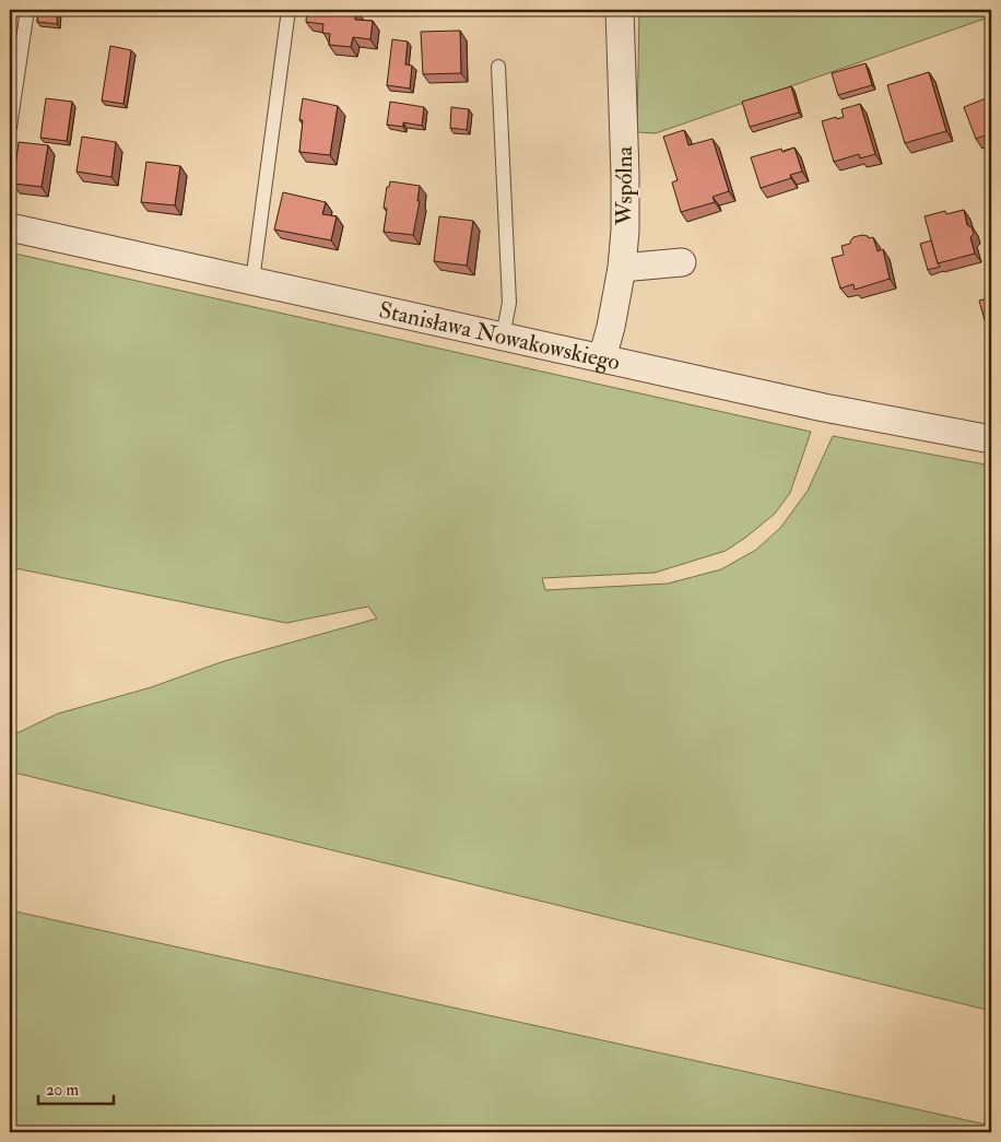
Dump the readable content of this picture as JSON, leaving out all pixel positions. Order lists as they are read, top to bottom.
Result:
{
  "streets": {
    "street": ["Wspólna", "Stanisława Nowakowskiego"]
  },
  "crossings": [
    ["Wspólna", "Stanisława Nowakowskiego"]
  ],
  "scale_bar": "20 m"
}
